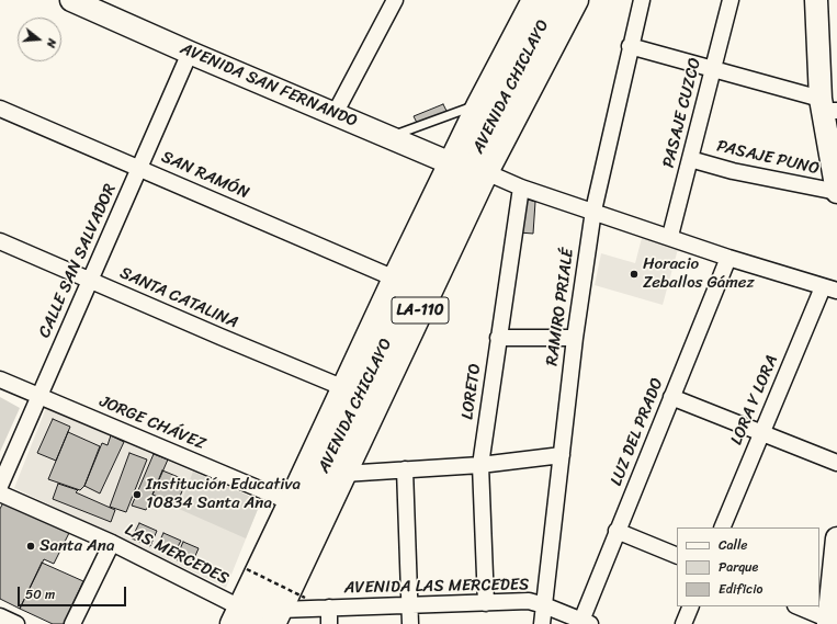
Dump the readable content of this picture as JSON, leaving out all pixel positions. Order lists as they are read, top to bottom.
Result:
{
  "streets": {
    "main road": ["AVENIDA CHICLAYO", "LA-110"],
    "street": [
      "AVENIDA SAN FERNANDO",
      "PASAJE CUZCO",
      "PASAJE PUNO",
      "SAN RAMÓN",
      "CALLE SAN SALVADOR",
      "SANTA CATALINA",
      "RAMIRO PRIALÉ",
      "LORETO",
      "LORA Y LORA",
      "JORGE CHÁVEZ",
      "LUZ DEL PRADO",
      "LAS MERCEDES",
      "AVENIDA LAS MERCEDES"
    ]
  },
  "crossings": [
    ["AVENIDA SAN FERNANDO", "AVENIDA CHICLAYO"],
    ["AVENIDA SAN FERNANDO", "CALLE SAN SALVADOR"],
    ["AVENIDA CHICLAYO", "SAN RAMÓN"],
    ["AVENIDA CHICLAYO", "SANTA CATALINA"],
    ["AVENIDA CHICLAYO", "JORGE CHÁVEZ"],
    ["AVENIDA CHICLAYO", "LAS MERCEDES"],
    ["AVENIDA CHICLAYO", "AVENIDA LAS MERCEDES"],
    ["PASAJE CUZCO", "PASAJE PUNO"],
    ["SAN RAMÓN", "CALLE SAN SALVADOR"],
    ["CALLE SAN SALVADOR", "SANTA CATALINA"],
    ["CALLE SAN SALVADOR", "JORGE CHÁVEZ"],
    ["RAMIRO PRIALÉ", "AVENIDA LAS MERCEDES"],
    ["LORETO", "AVENIDA LAS MERCEDES"],
    ["LUZ DEL PRADO", "AVENIDA LAS MERCEDES"]
  ],
  "places": ["Horacio Zeballos Gámez", "Institución Educativa 10834 Santa Ana", "Santa Ana"],
  "legend": ["Calle", "Parque", "Edificio"],
  "scale_bar": "50 m",
  "north": "right"
}
